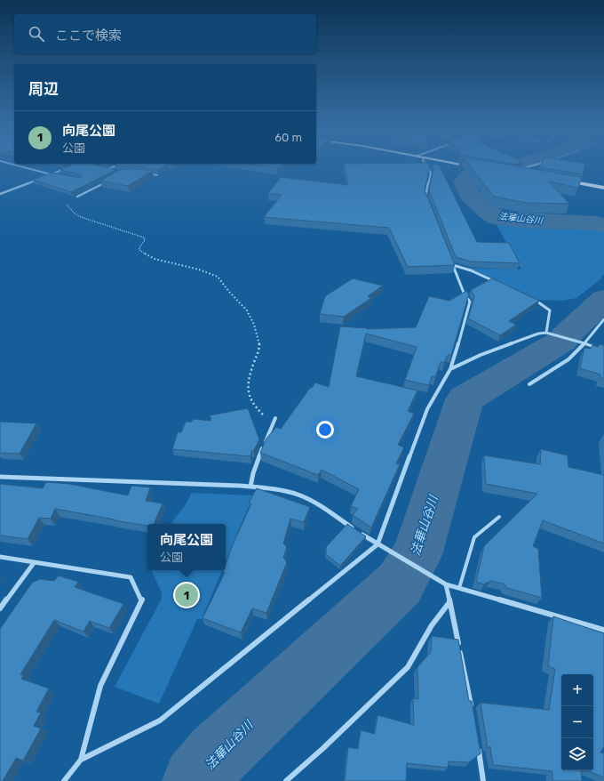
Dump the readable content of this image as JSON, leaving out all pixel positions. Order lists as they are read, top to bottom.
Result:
{
  "water": ["法華山谷川"],
  "page": {
    "search": "ここで検索",
    "heading": "周辺",
    "list": [
      {
        "mark": "1",
        "name": "向尾公園",
        "note": "公園",
        "value": "60 m"
      }
    ],
    "popup": ["向尾公園", "公園"],
    "pins": "1",
    "map_buttons": ["+", "−"]
  }
}
